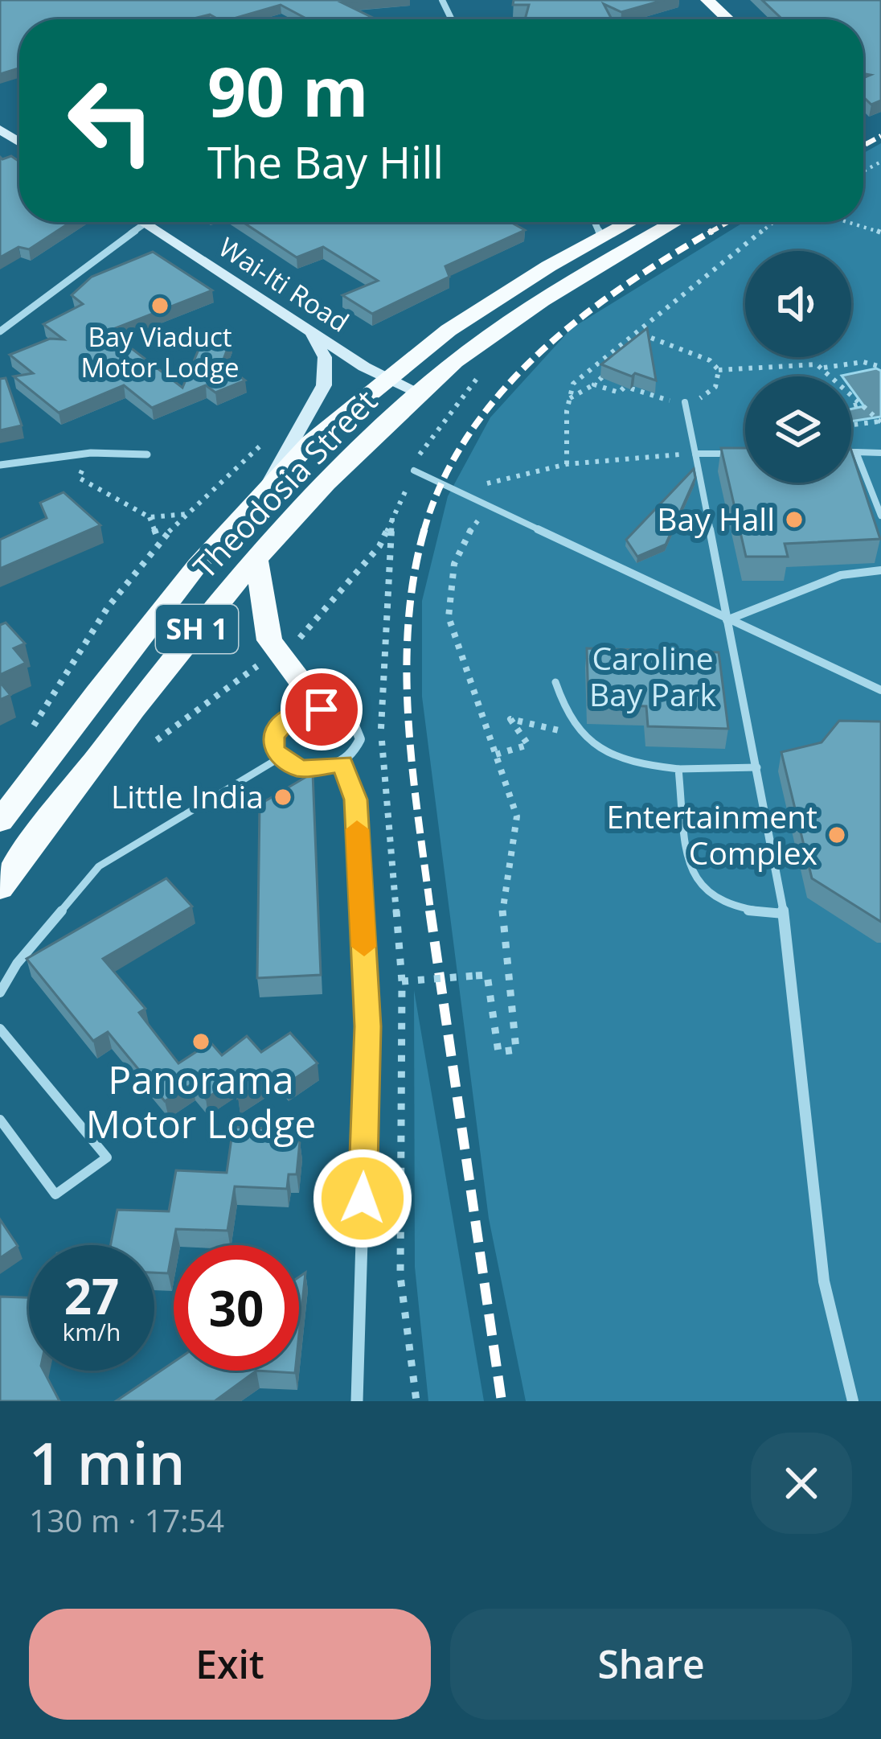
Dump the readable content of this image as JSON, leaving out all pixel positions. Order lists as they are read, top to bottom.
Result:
{
  "streets": {
    "highway": ["Theodosia Street", "SH 1"],
    "main road": ["Wai-Iti Road"]
  },
  "crossings": [
    ["Wai-Iti Road", "Theodosia Street"]
  ],
  "parks": ["Caroline Bay Park"],
  "places": [
    "Bay Viaduct Motor Lodge",
    "Bay Hall",
    "Little India",
    "Entertainment Complex",
    "Panorama Motor Lodge"
  ],
  "page": {
    "turn": ["90 m", "The Bay Hill"],
    "speed": "27 km/h",
    "limit": "30",
    "heading": ["1 min", "130 m · 17:54"],
    "buttons": ["Exit", "Share"]
  }
}
